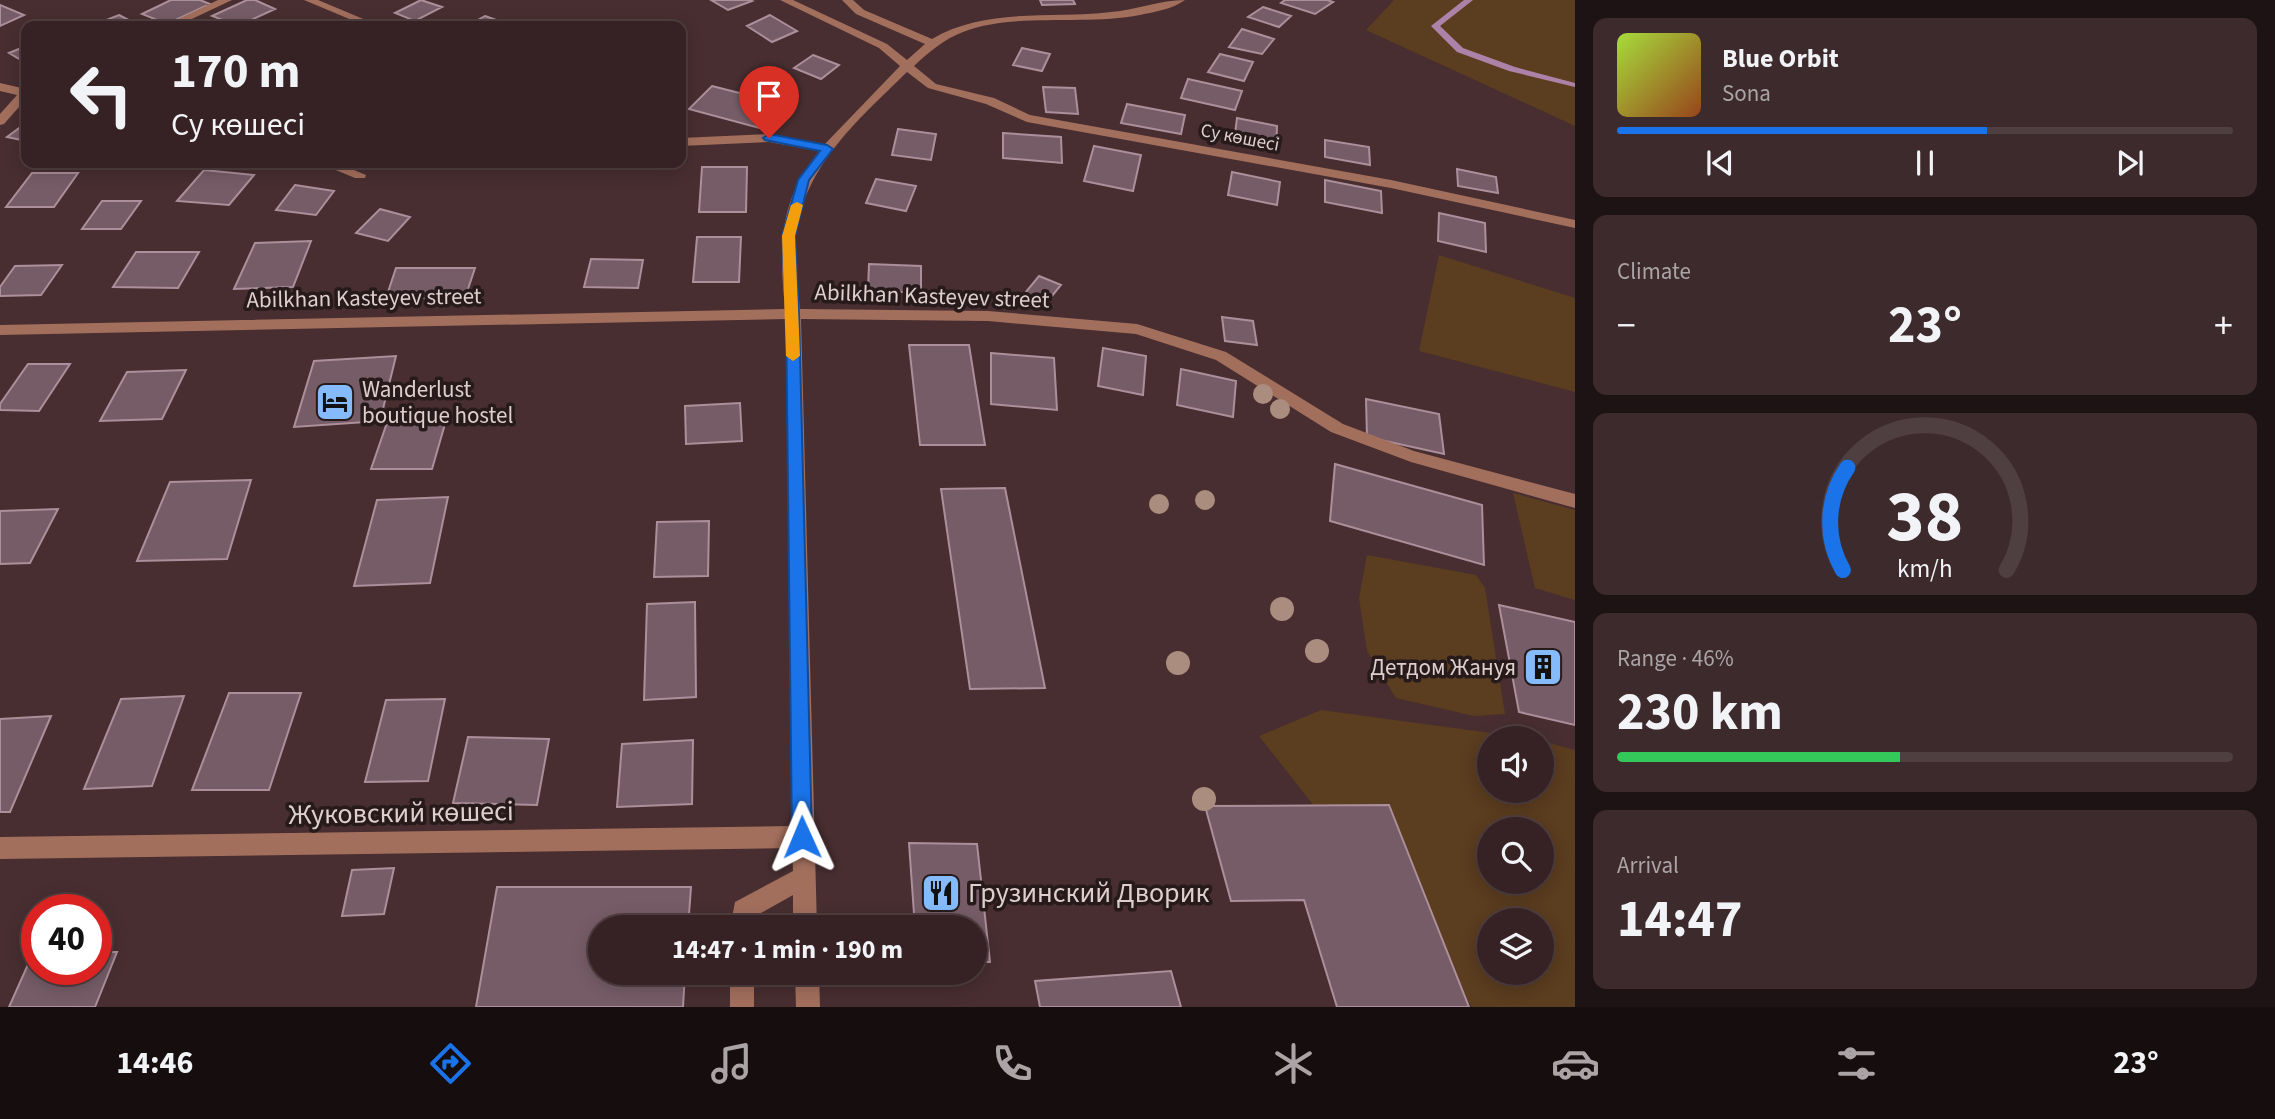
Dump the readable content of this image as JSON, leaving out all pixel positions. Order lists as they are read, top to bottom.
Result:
{
  "streets": {
    "street": ["Су көшесі", "Abilkhan Kasteyev street", "Жуковский көшесі"]
  },
  "places": {
    "hotel": ["Wanderlust boutique hostel"],
    "building": ["Детдом Жануя"],
    "restaurant": ["Грузинский Дворик"]
  },
  "page": {
    "turn": ["170 m", "Су көшесі"],
    "song": ["Blue Orbit", "Sona"],
    "tile": [
      "Climate",
      ["Range · 46%", "230 km"],
      ["Arrival", "14:47"]
    ],
    "heat": ["−", "23°", "+"],
    "limit": "40",
    "trip": "14:47 · 1 min · 190 m",
    "tabs": ["14:46", "23°"],
    "gauge": ["38", "km/h"]
  }
}
